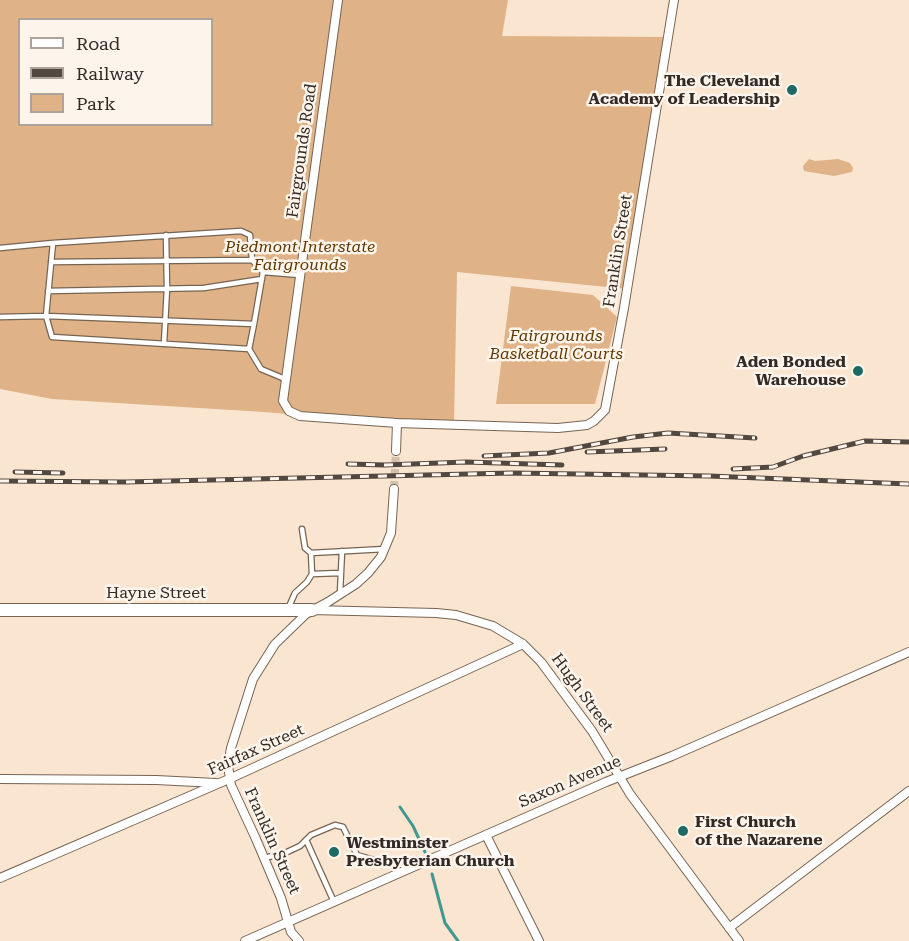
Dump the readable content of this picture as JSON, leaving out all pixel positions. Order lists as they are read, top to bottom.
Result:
{
  "streets": {
    "street": [
      "Fairgrounds Road",
      "Franklin Street",
      "Hayne Street",
      "Hugh Street",
      "Fairfax Street",
      "Saxon Avenue"
    ]
  },
  "crossings": [
    ["Fairgrounds Road", "Franklin Street"],
    ["Franklin Street", "Hayne Street"],
    ["Franklin Street", "Hugh Street"],
    ["Franklin Street", "Fairfax Street"],
    ["Franklin Street", "Saxon Avenue"],
    ["Hayne Street", "Hugh Street"],
    ["Hugh Street", "Fairfax Street"],
    ["Hugh Street", "Saxon Avenue"]
  ],
  "parks": ["Piedmont Interstate Fairgrounds", "Fairgrounds Basketball Courts"],
  "places": [
    "The Cleveland Academy of Leadership",
    "Aden Bonded Warehouse",
    "First Church of the Nazarene",
    "Westminster Presbyterian Church"
  ],
  "legend": ["Road", "Railway", "Park"]
}
